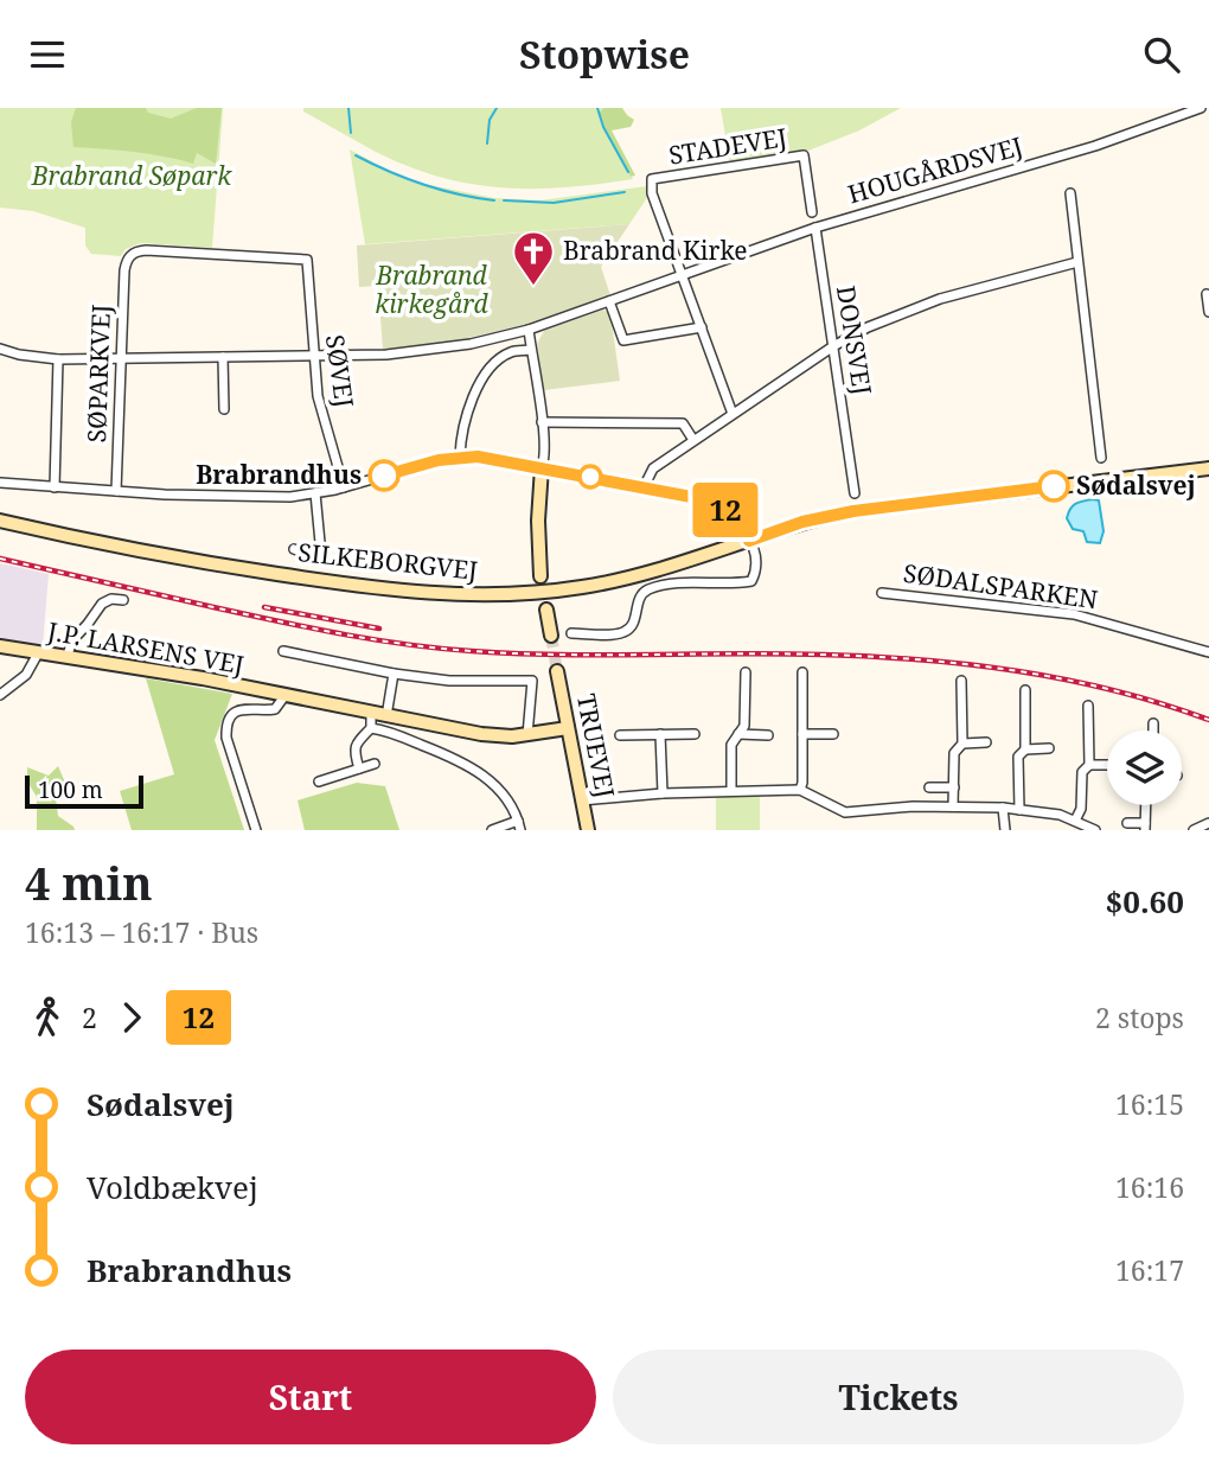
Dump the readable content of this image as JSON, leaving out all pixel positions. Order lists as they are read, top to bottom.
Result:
{
  "streets": {
    "main road": ["SILKEBORGVEJ", "J.P. LARSENS VEJ", "TRUEVEJ"],
    "street": [
      "STADEVEJ",
      "HOUGÅRDSVEJ",
      "DONSVEJ",
      "SØVEJ",
      "SØPARKVEJ",
      "SØDALSPARKEN"
    ]
  },
  "crossings": [
    ["STADEVEJ", "HOUGÅRDSVEJ"],
    ["HOUGÅRDSVEJ", "DONSVEJ"],
    ["HOUGÅRDSVEJ", "SØVEJ"],
    ["HOUGÅRDSVEJ", "SØPARKVEJ"],
    ["SØVEJ", "SØPARKVEJ"],
    ["J.P. LARSENS VEJ", "TRUEVEJ"]
  ],
  "parks": ["Brabrand Søpark", "Brabrand kirkegård"],
  "places": {
    "church": ["Brabrand Kirke"],
    "other": ["Brabrandhus", "Sødalsvej"]
  },
  "lines": ["bus line 12"],
  "scale_bar": "100 m",
  "page": {
    "header": "Stopwise",
    "on_map": "12",
    "scale": "100 m",
    "heading": ["4 min", "16:13 – 16:17 · Bus", "$0.60"],
    "legs": ["2", "12", "2 stops"],
    "list": [
      {
        "name": "Sødalsvej",
        "value": "16:15"
      },
      {
        "name": "Voldbækvej",
        "value": "16:16"
      },
      {
        "name": "Brabrandhus",
        "value": "16:17"
      }
    ],
    "buttons": ["Start", "Tickets"]
  }
}
